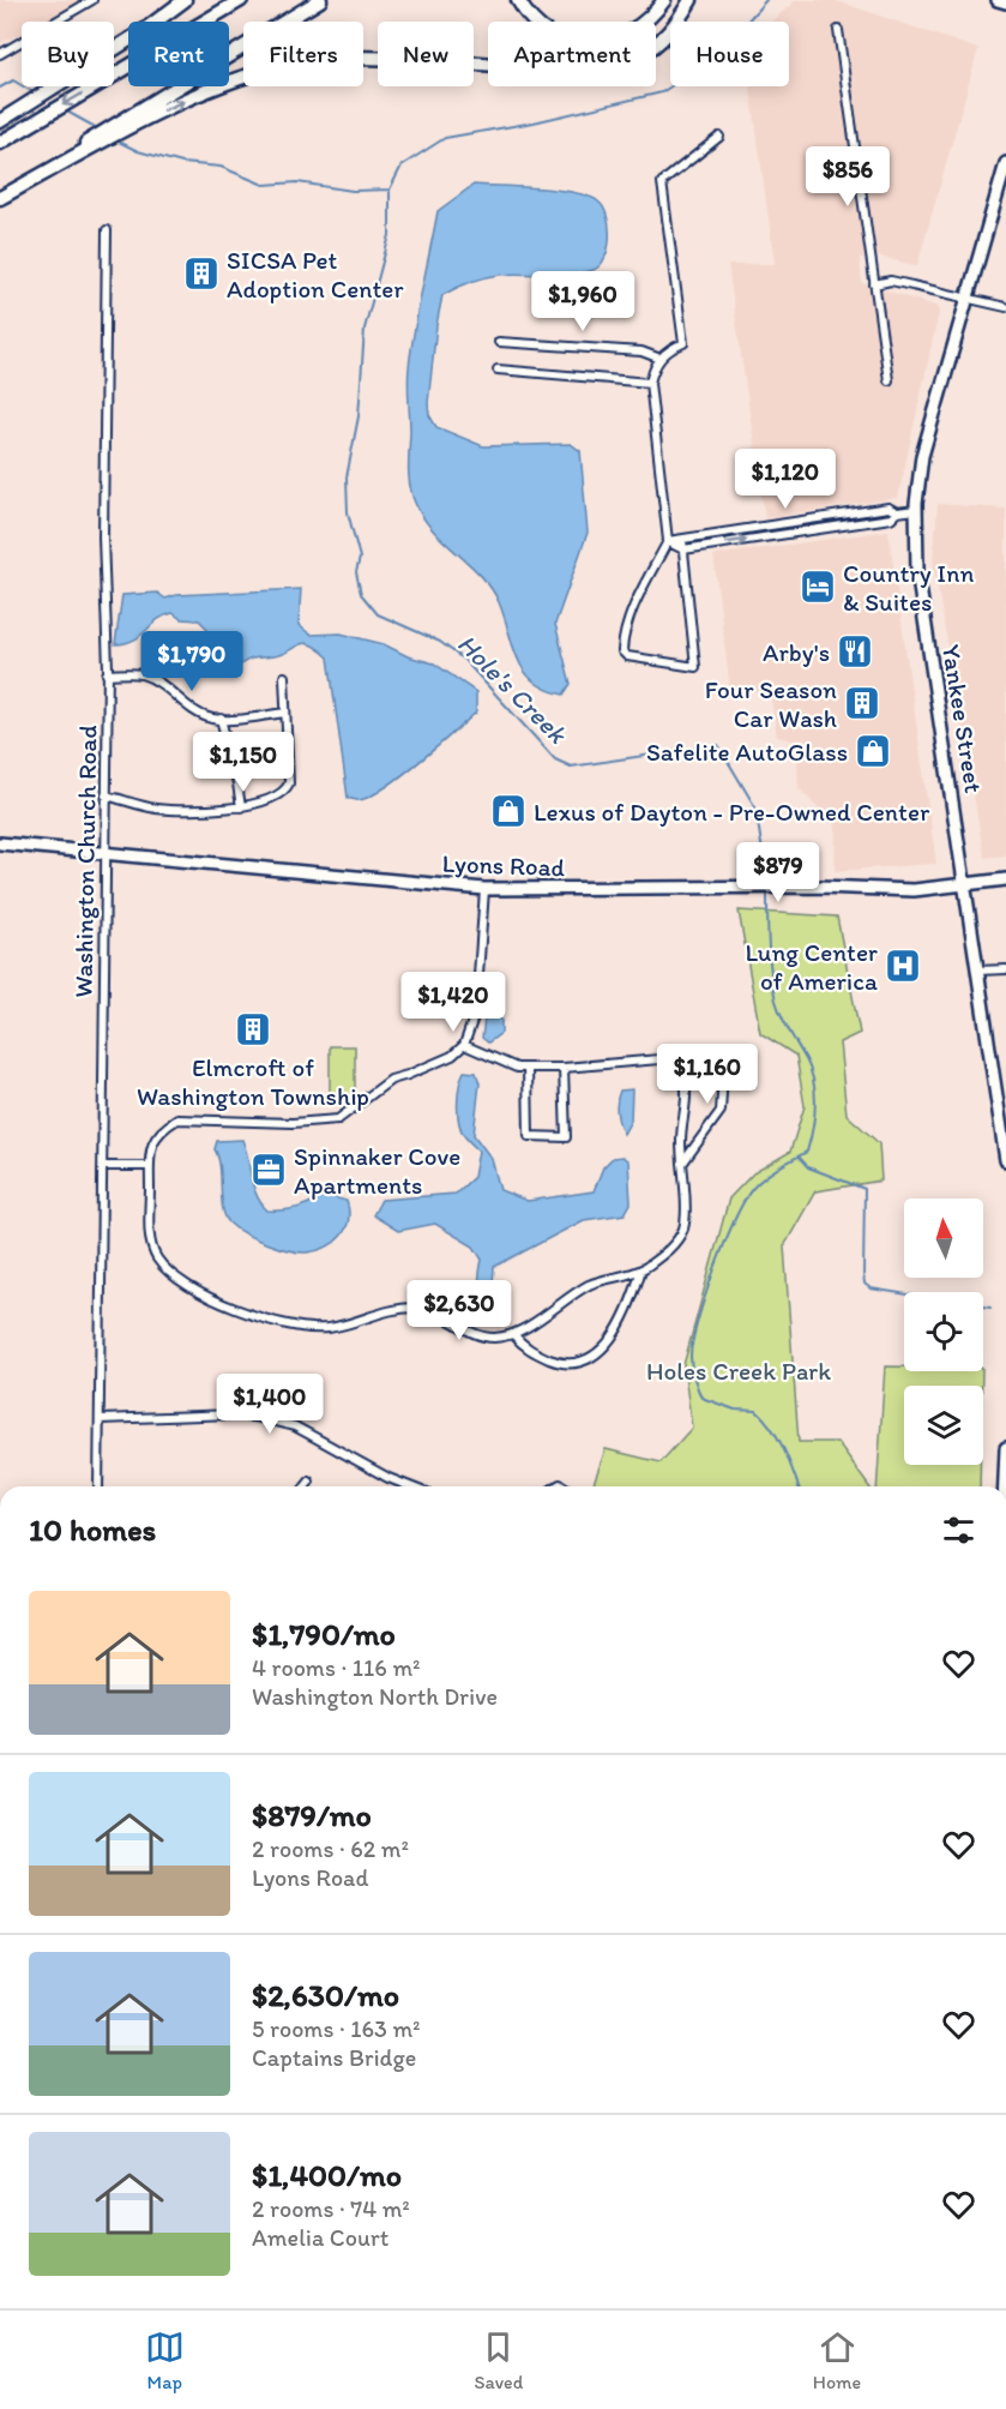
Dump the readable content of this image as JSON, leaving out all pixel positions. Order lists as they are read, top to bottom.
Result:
{
  "streets": {
    "street": ["Yankee Street", "Washington Church Road", "Lyons Road"]
  },
  "crossings": [
    ["Yankee Street", "Lyons Road"],
    ["Washington Church Road", "Lyons Road"]
  ],
  "water": ["Hole's Creek"],
  "parks": ["Holes Creek Park"],
  "places": {
    "building": ["SICSA Pet Adoption Center", "Four Season Car Wash", "Elmcroft of Washington Township"],
    "hotel": ["Country Inn & Suites"],
    "restaurant": ["Arby's"],
    "shop": ["Safelite AutoGlass", "Lexus of Dayton - Pre-Owned Center"],
    "hospital": ["Lung Center of America"],
    "office": ["Spinnaker Cove Apartments"]
  },
  "north": "top",
  "page": {
    "chip": [
      "Buy",
      "Rent",
      "Filters",
      "New",
      "Apartment",
      "House"
    ],
    "price": [
      "$856",
      "$1,960",
      "$1,120",
      "$1,790",
      "$1,150",
      "$879",
      "$1,420",
      "$1,160",
      "$2,630",
      "$1,400"
    ],
    "heading": "10 homes",
    "list": [
      {
        "name": "$1,790/mo",
        "note": "4 rooms · 116 m² · Washington North Drive"
      },
      {
        "name": "$879/mo",
        "note": "2 rooms · 62 m² · Lyons Road"
      },
      {
        "name": "$2,630/mo",
        "note": "5 rooms · 163 m² · Captains Bridge"
      },
      {
        "name": "$1,400/mo",
        "note": "2 rooms · 74 m² · Amelia Court"
      }
    ],
    "tabs": ["Map", "Saved", "Home"]
  }
}
